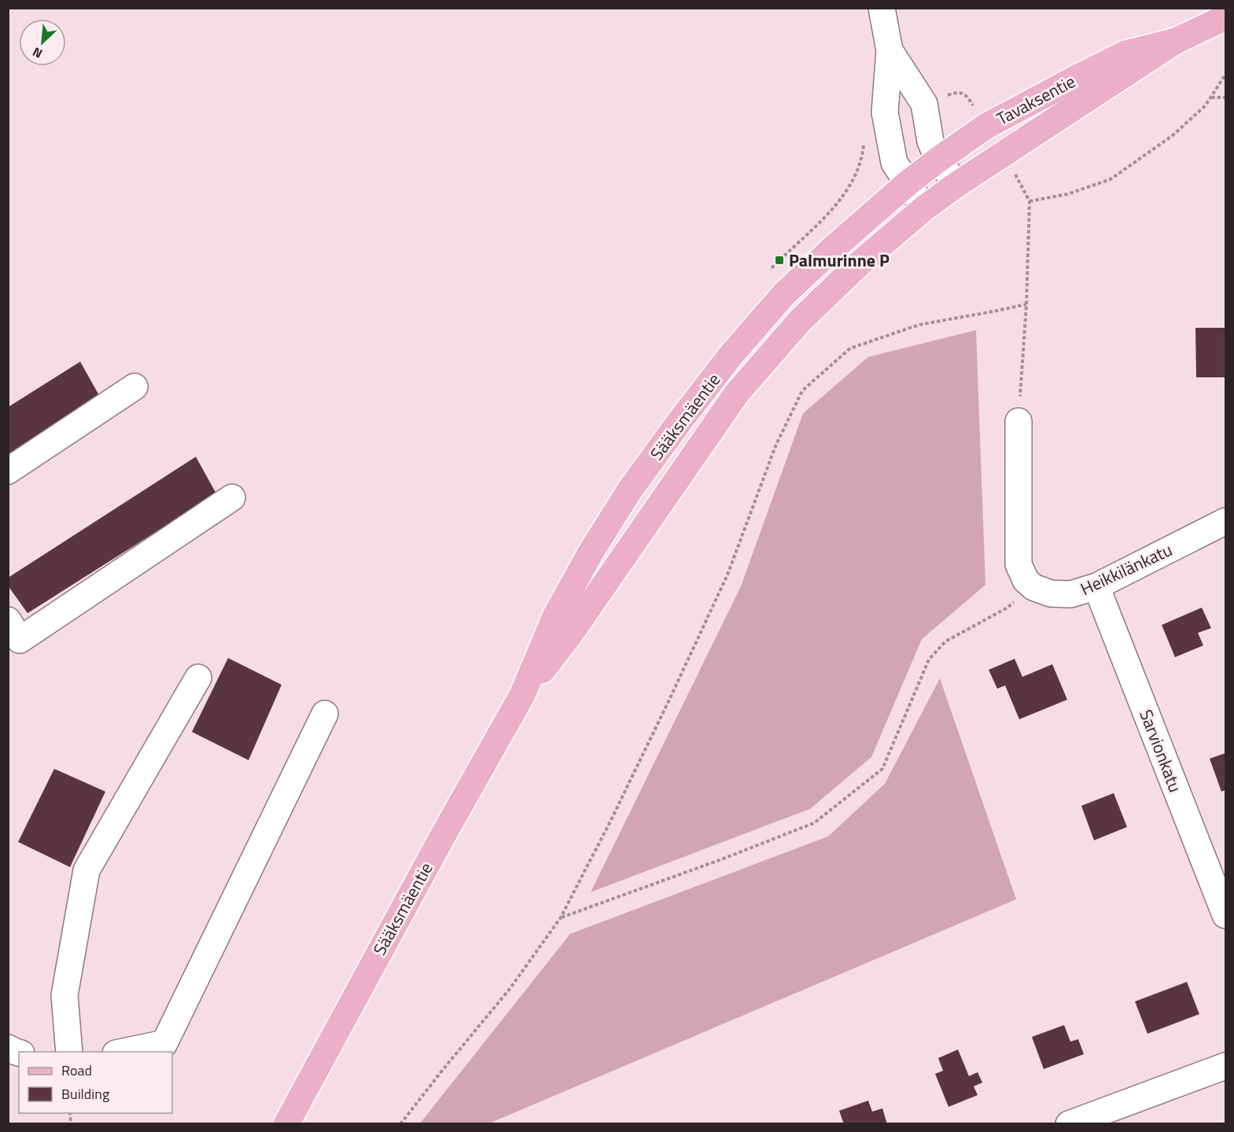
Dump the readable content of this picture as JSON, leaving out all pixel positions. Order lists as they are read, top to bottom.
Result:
{
  "streets": {
    "main road": ["Tavaksentie", "Sääksmäentie"],
    "street": ["Heikkilänkatu", "Sarvionkatu"]
  },
  "crossings": [
    ["Tavaksentie", "Sääksmäentie"],
    ["Heikkilänkatu", "Sarvionkatu"]
  ],
  "places": {
    "transit": ["Palmurinne P"]
  },
  "legend": ["Road", "Building"],
  "north": "bottom left"
}
